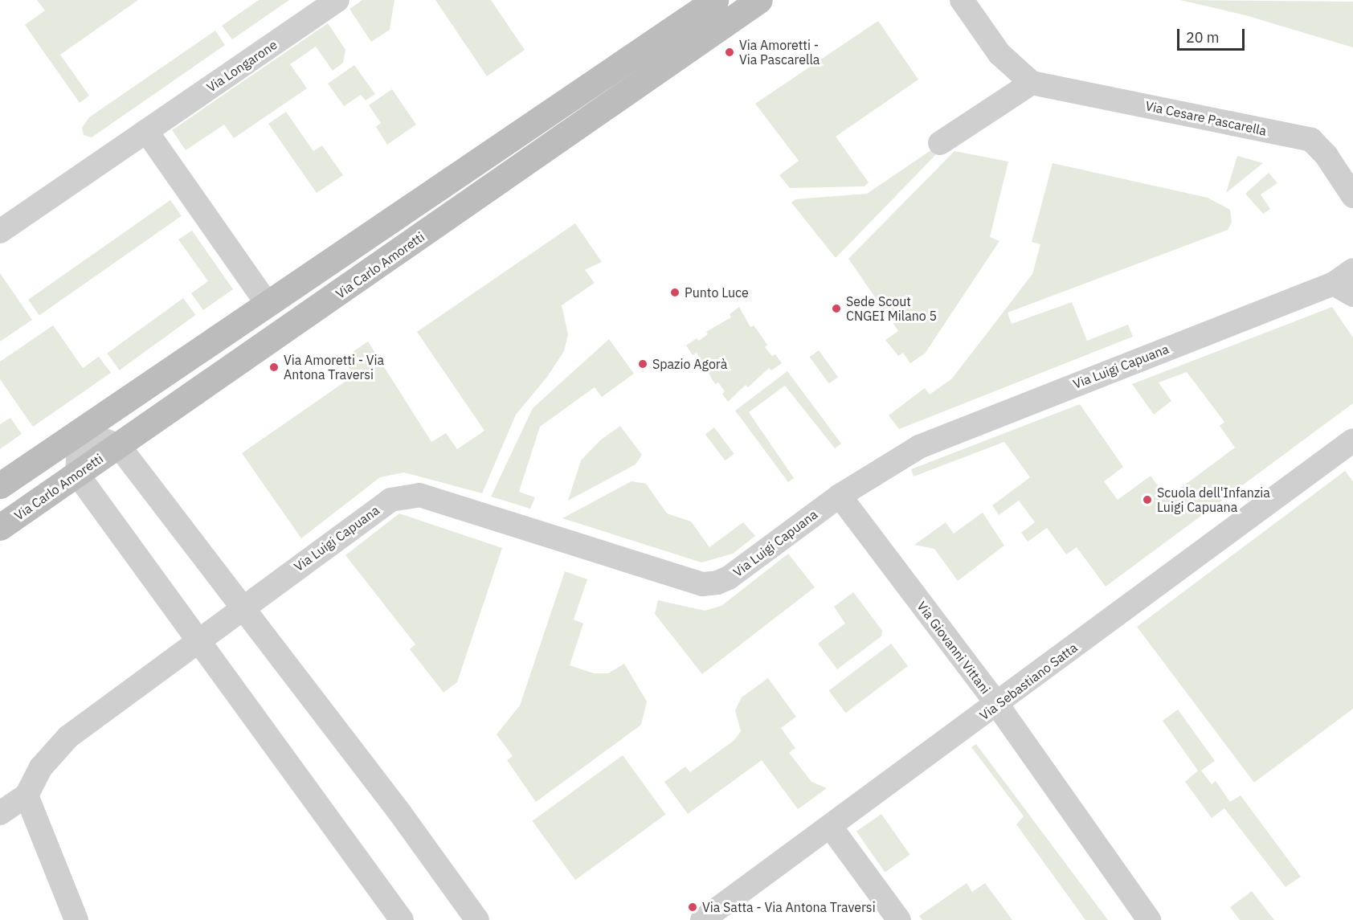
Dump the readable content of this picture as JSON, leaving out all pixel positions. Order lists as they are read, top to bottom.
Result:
{
  "streets": {
    "street": [
      "Via Longarone",
      "Via Cesare Pascarella",
      "Via Carlo Amoretti",
      "Via Luigi Capuana",
      "Via Giovanni Vittani",
      "Via Sebastiano Satta"
    ]
  },
  "crossings": [
    ["Via Luigi Capuana", "Via Giovanni Vittani"],
    ["Via Giovanni Vittani", "Via Sebastiano Satta"]
  ],
  "places": [
    "Via Amoretti - Via Pascarella",
    "Punto Luce",
    "Sede Scout CNGEI Milano 5",
    "Spazio Agorà",
    "Via Amoretti - Via Antona Traversi",
    "Scuola dell'Infanzia Luigi Capuana",
    "Via Satta - Via Antona Traversi"
  ],
  "scale_bar": "20 m"
}
